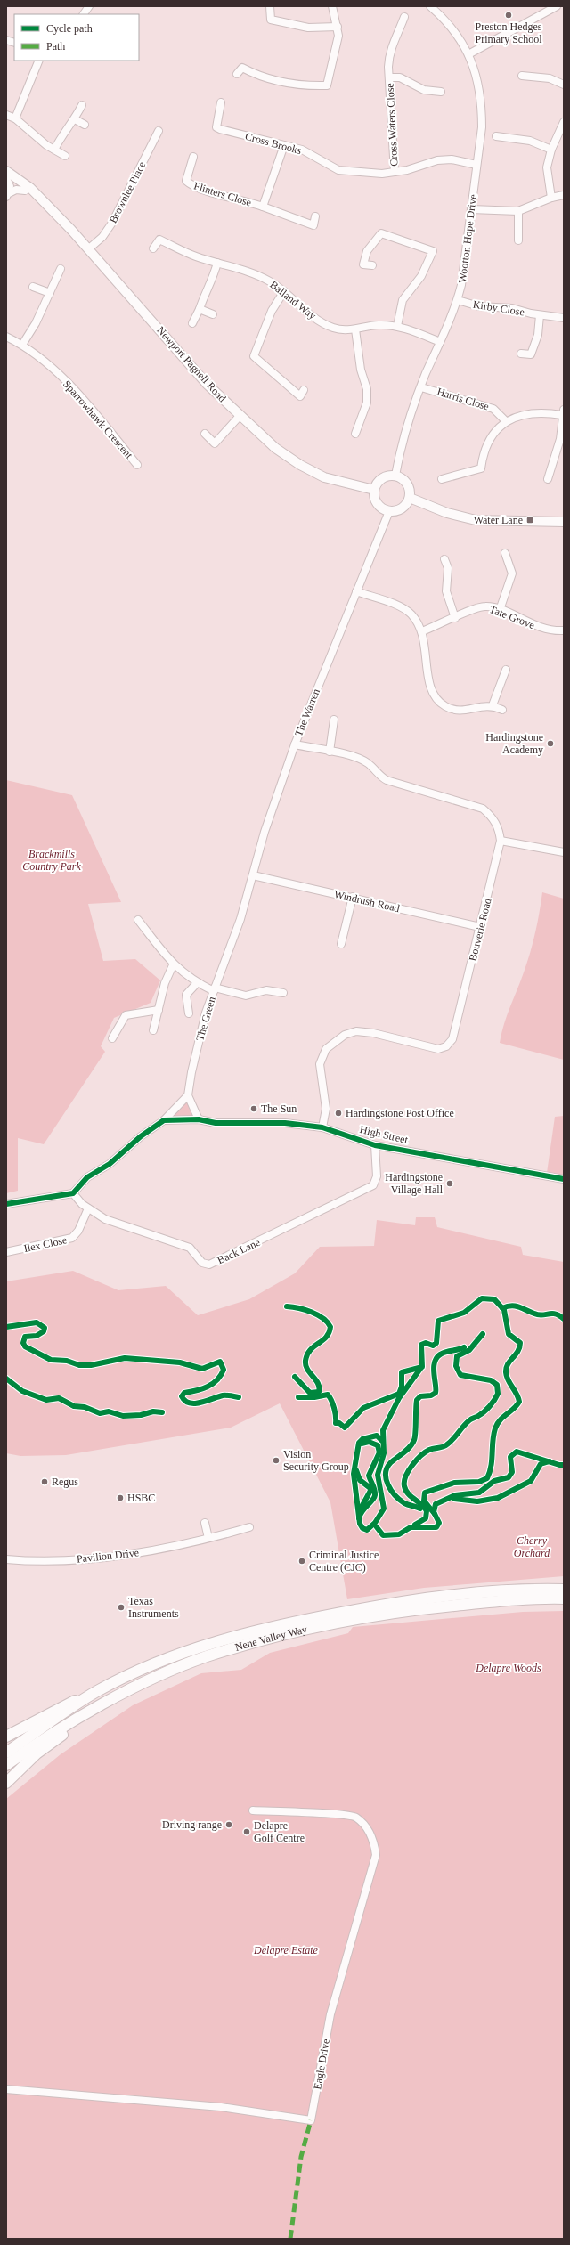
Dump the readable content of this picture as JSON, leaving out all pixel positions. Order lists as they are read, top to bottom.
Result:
{
  "streets": {
    "highway": ["Nene Valley Way"],
    "main road": ["Newport Pagnell Road"],
    "street": [
      "Cross Waters Close",
      "Cross Brooks",
      "Brownlee Place",
      "Flinters Close",
      "Wootton Hope Drive",
      "Balland Way",
      "Kirby Close",
      "Harris Close",
      "Sparrowhawk Crescent",
      "Tate Grove",
      "The Warren",
      "Windrush Road",
      "Bouverie Road",
      "The Green",
      "High Street",
      "Ilex Close",
      "Back Lane",
      "Pavilion Drive",
      "Eagle Drive"
    ]
  },
  "crossings": [
    ["Cross Waters Close", "Cross Brooks"],
    ["Cross Brooks", "Flinters Close"],
    ["Cross Brooks", "Wootton Hope Drive"],
    ["Brownlee Place", "Newport Pagnell Road"],
    ["Wootton Hope Drive", "Balland Way"],
    ["Wootton Hope Drive", "Kirby Close"],
    ["Wootton Hope Drive", "Newport Pagnell Road"],
    ["Wootton Hope Drive", "Harris Close"],
    ["Wootton Hope Drive", "The Warren"],
    ["Newport Pagnell Road", "The Warren"],
    ["The Warren", "Windrush Road"],
    ["The Warren", "Bouverie Road"],
    ["The Warren", "The Green"],
    ["Windrush Road", "Bouverie Road"],
    ["Bouverie Road", "High Street"],
    ["High Street", "Back Lane"],
    ["Ilex Close", "Back Lane"]
  ],
  "parks": [
    "Brackmills Country Park",
    "Cherry Orchard",
    "Delapre Woods",
    "Delapre Estate"
  ],
  "places": {
    "other": [
      "Preston Hedges Primary School",
      "Hardingstone Academy",
      "The Sun",
      "Hardingstone Post Office",
      "Hardingstone Village Hall",
      "Vision Security Group",
      "Regus",
      "HSBC",
      "Criminal Justice Centre (CJC)",
      "Texas Instruments",
      "Driving range",
      "Delapre Golf Centre"
    ],
    "transit": ["Water Lane"]
  },
  "legend": ["Cycle path", "Path"]
}
